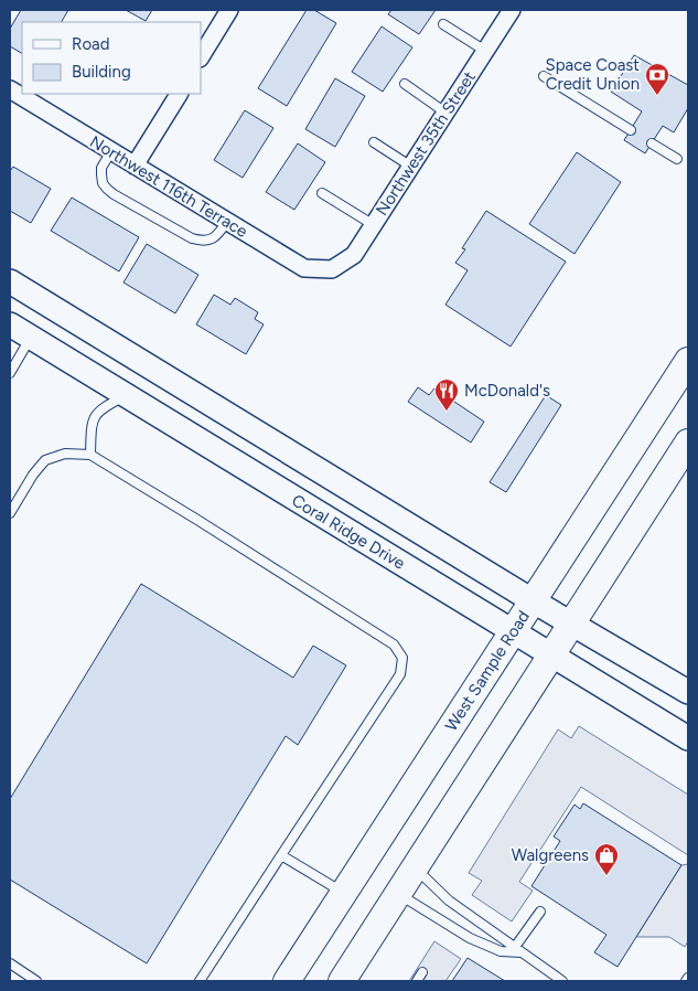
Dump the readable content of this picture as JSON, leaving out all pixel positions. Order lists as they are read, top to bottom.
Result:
{
  "streets": {
    "main road": ["Coral Ridge Drive", "West Sample Road"],
    "street": ["Northwest 35th Street", "Northwest 116th Terrace"]
  },
  "crossings": [
    ["Northwest 35th Street", "Northwest 116th Terrace"],
    ["Coral Ridge Drive", "West Sample Road"]
  ],
  "places": {
    "bank": ["Space Coast Credit Union"],
    "restaurant": ["McDonald's"],
    "shop": ["Walgreens"]
  },
  "legend": ["Road", "Building"]
}
